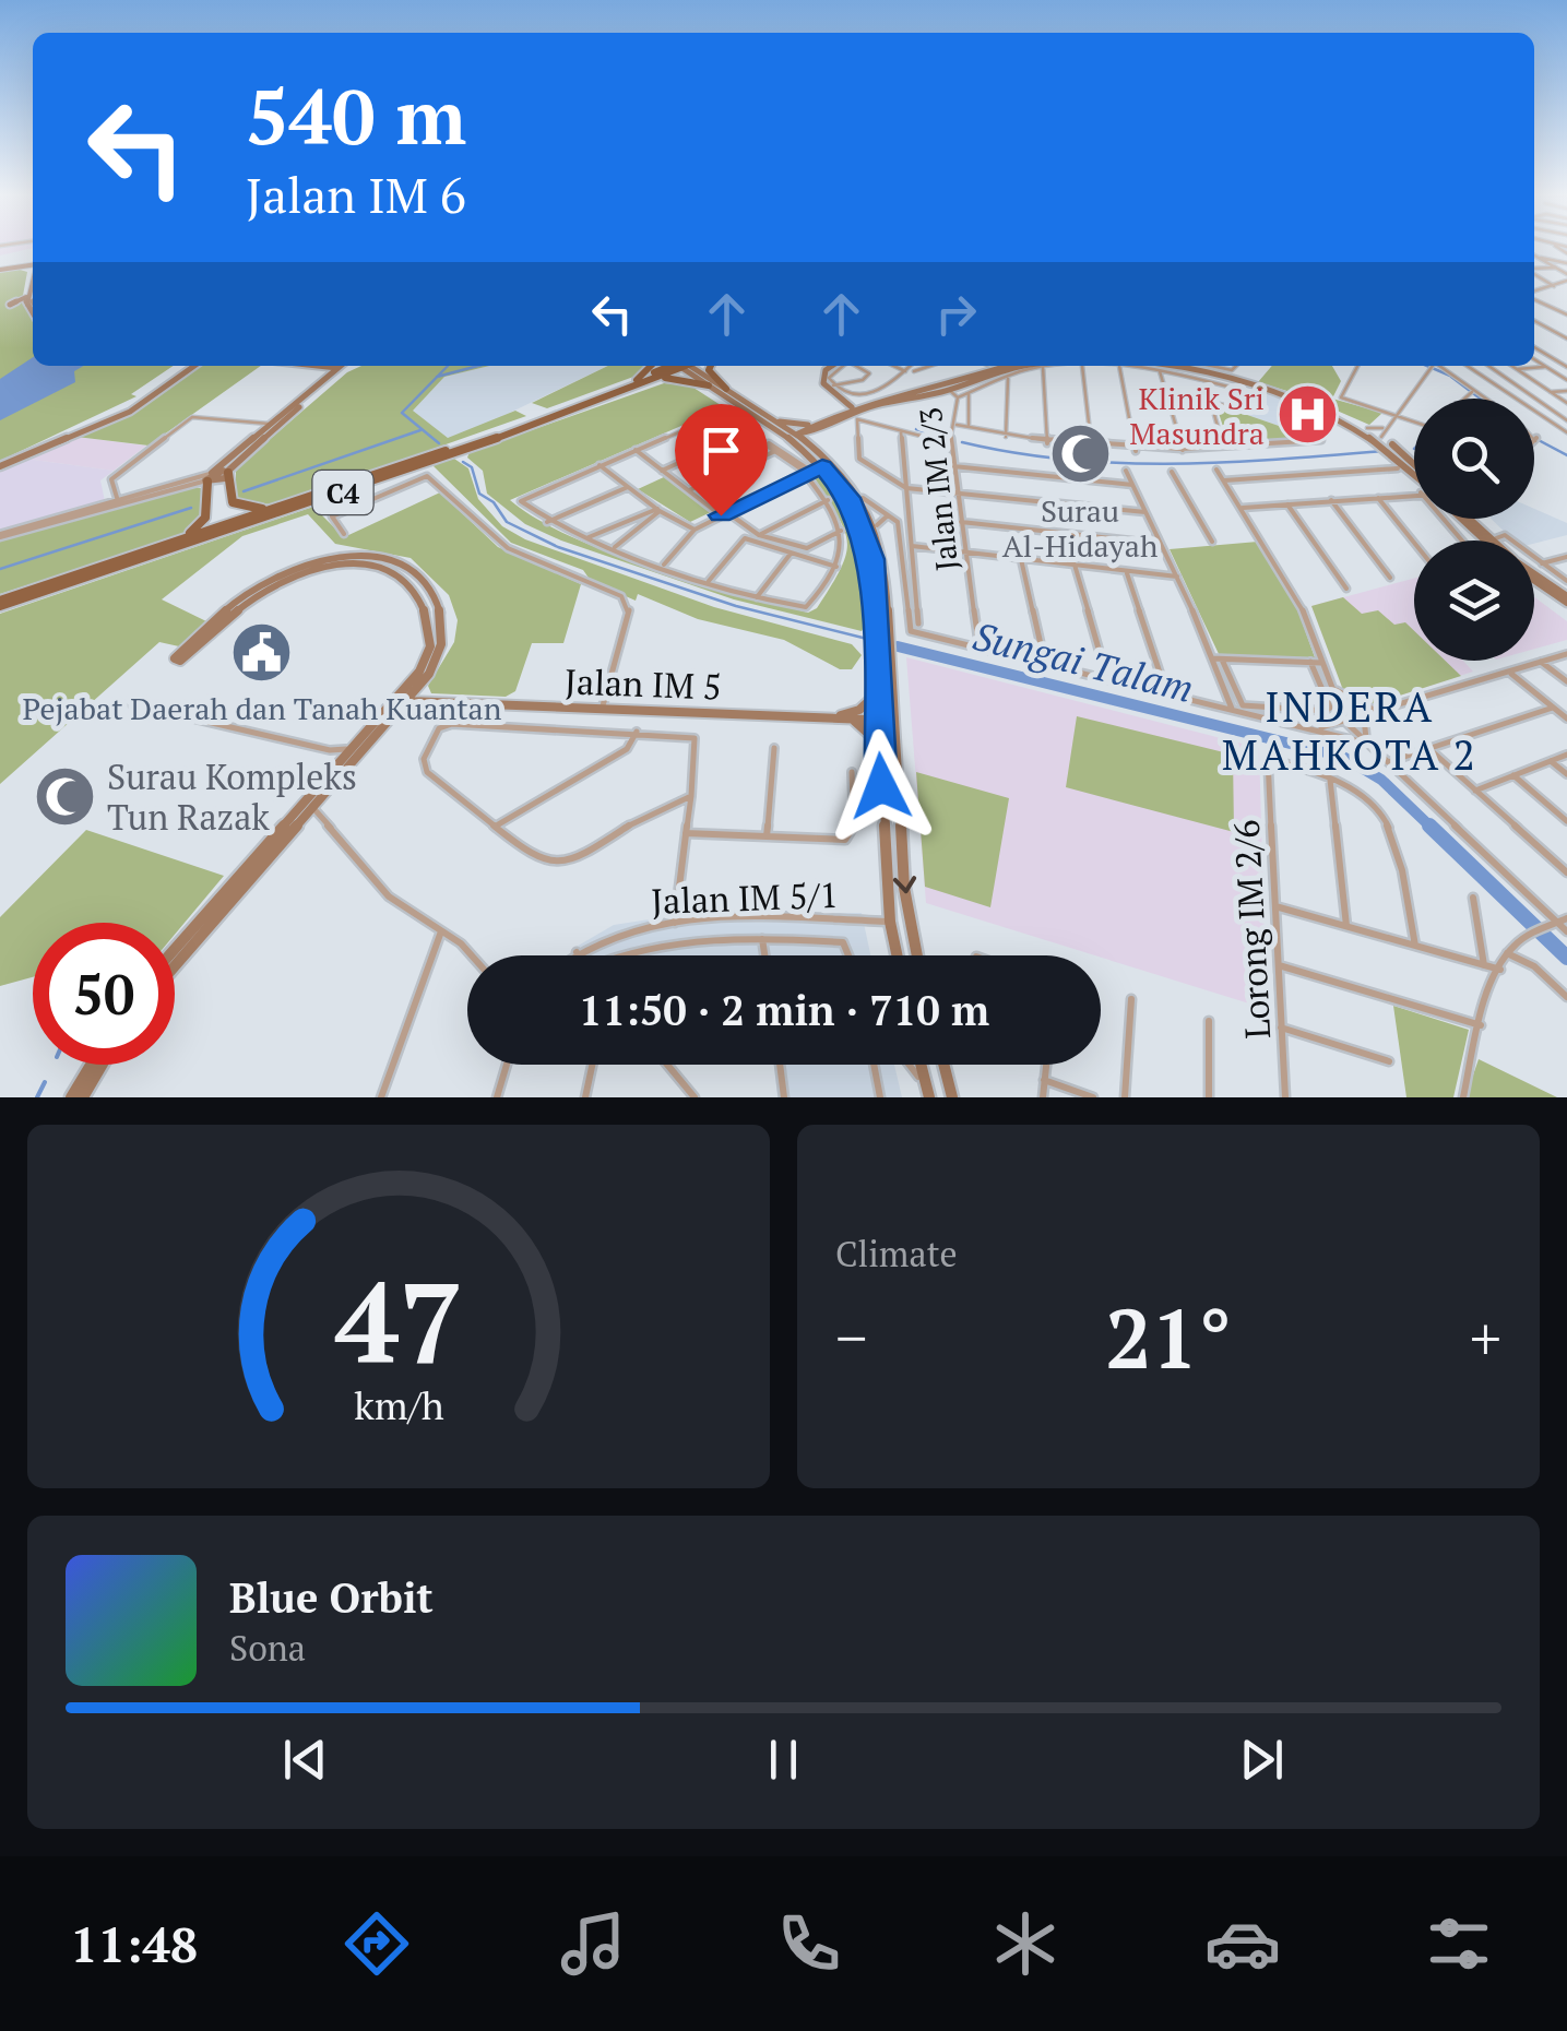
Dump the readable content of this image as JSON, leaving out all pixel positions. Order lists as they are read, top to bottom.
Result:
{
  "streets": {
    "main road": ["C4"],
    "street": [
      "Jalan IM 2/3",
      "Jalan IM 5",
      "Jalan IM 5/1",
      "Lorong IM 2/6"
    ]
  },
  "districts": ["INDERA MAHKOTA 2"],
  "water": ["Sungai Talam"],
  "places": {
    "hospital": ["Klinik Sri Masundra"],
    "mosque": ["Surau Al-Hidayah", "Surau Kompleks Tun Razak"],
    "public building": ["Pejabat Daerah dan Tanah Kuantan"]
  },
  "page": {
    "turn": ["540 m", "Jalan IM 6"],
    "limit": "50",
    "trip": "11:50 · 2 min · 710 m",
    "tile": "Climate",
    "heat": ["−", "21°", "+"],
    "song": ["Blue Orbit", "Sona"],
    "tabs": "11:48",
    "gauge": ["47", "km/h"]
  }
}
